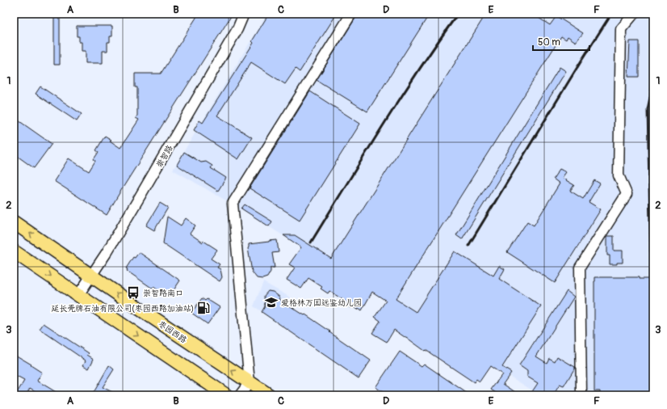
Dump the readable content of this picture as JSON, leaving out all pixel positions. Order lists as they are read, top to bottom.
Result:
{
  "streets": {
    "main road": ["枣园西路"],
    "street": ["崇智路"]
  },
  "crossings": [
    ["崇智路", "枣园西路"]
  ],
  "places": {
    "bus stop": ["崇智路南口"],
    "school or university": ["爱格林万国远鉴幼儿园"],
    "fuel station": ["延长壳牌石油有限公司(枣园西路加油站)"]
  },
  "scale_bar": "50 m",
  "grid": {
    "columns": [
      "A",
      "B",
      "C",
      "D",
      "E",
      "F"
    ],
    "rows": ["1", "2", "3"]
  }
}
